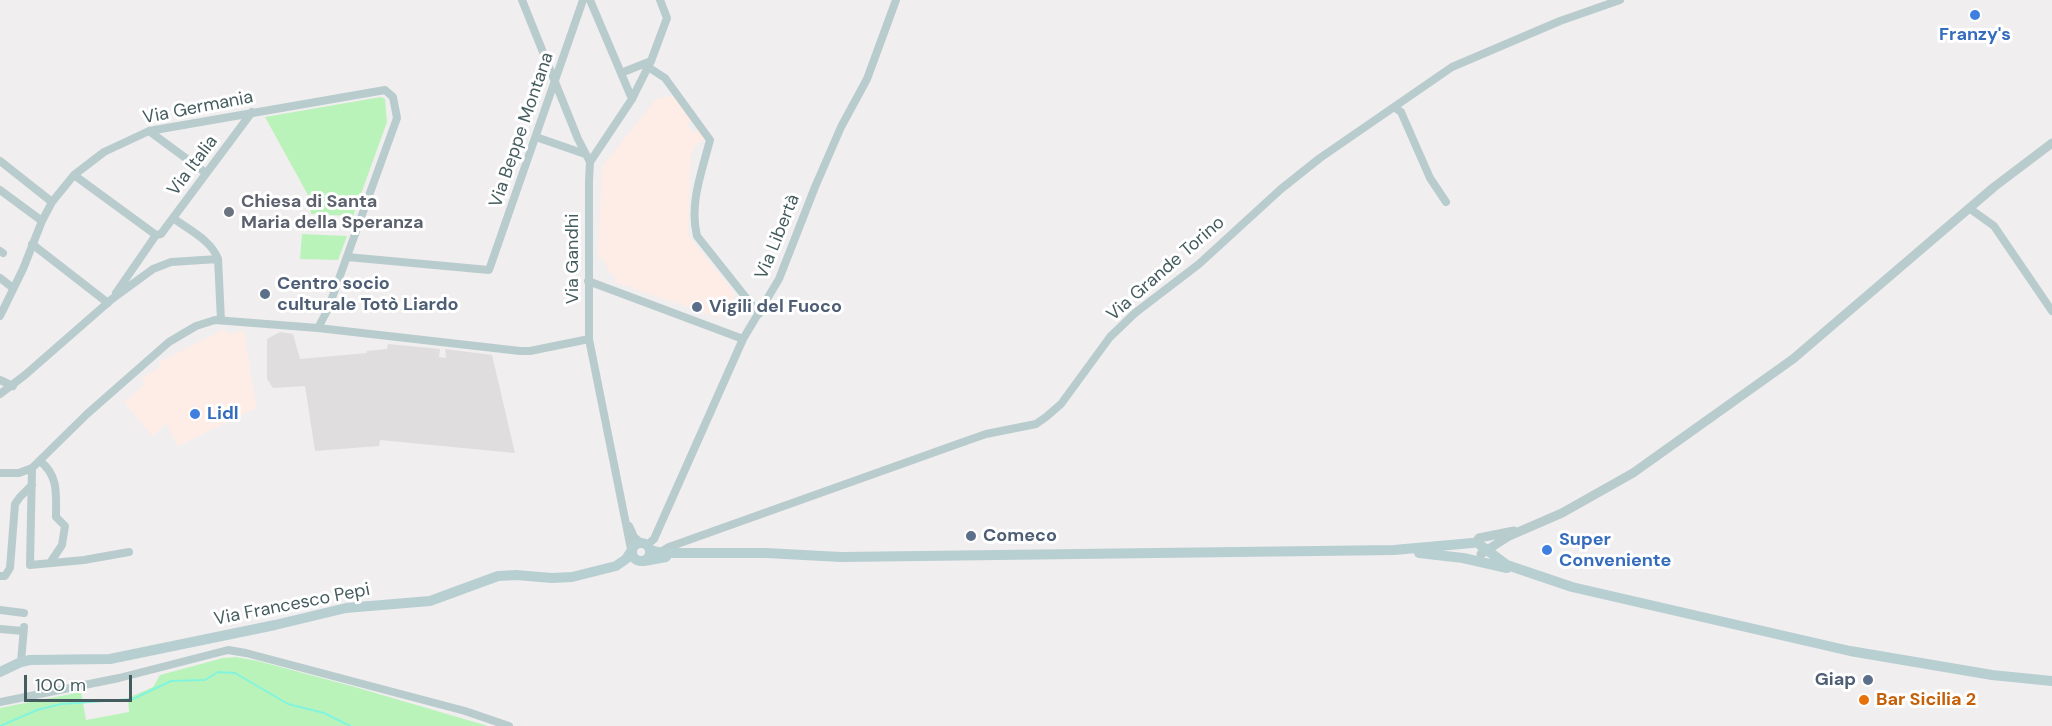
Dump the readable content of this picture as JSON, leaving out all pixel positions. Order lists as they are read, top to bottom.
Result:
{
  "streets": {
    "main road": ["Via Francesco Pepi"],
    "street": [
      "Via Germania",
      "Via Beppe Montana",
      "Via Italia",
      "Via Libertà",
      "Via Gandhi",
      "Via Grande Torino"
    ]
  },
  "crossings": [
    ["Via Germania", "Via Beppe Montana"],
    ["Via Germania", "Via Italia"],
    ["Via Libertà", "Via Gandhi"],
    ["Via Libertà", "Via Francesco Pepi"],
    ["Via Gandhi", "Via Francesco Pepi"]
  ],
  "places": [
    "Franzy's",
    "Chiesa di Santa Maria della Speranza",
    "Centro socio culturale Totò Liardo",
    "Vigili del Fuoco",
    "Lidl",
    "Comeco",
    "Super Conveniente",
    "Giap",
    "Bar Sicilia 2"
  ],
  "scale_bar": "100 m"
}
